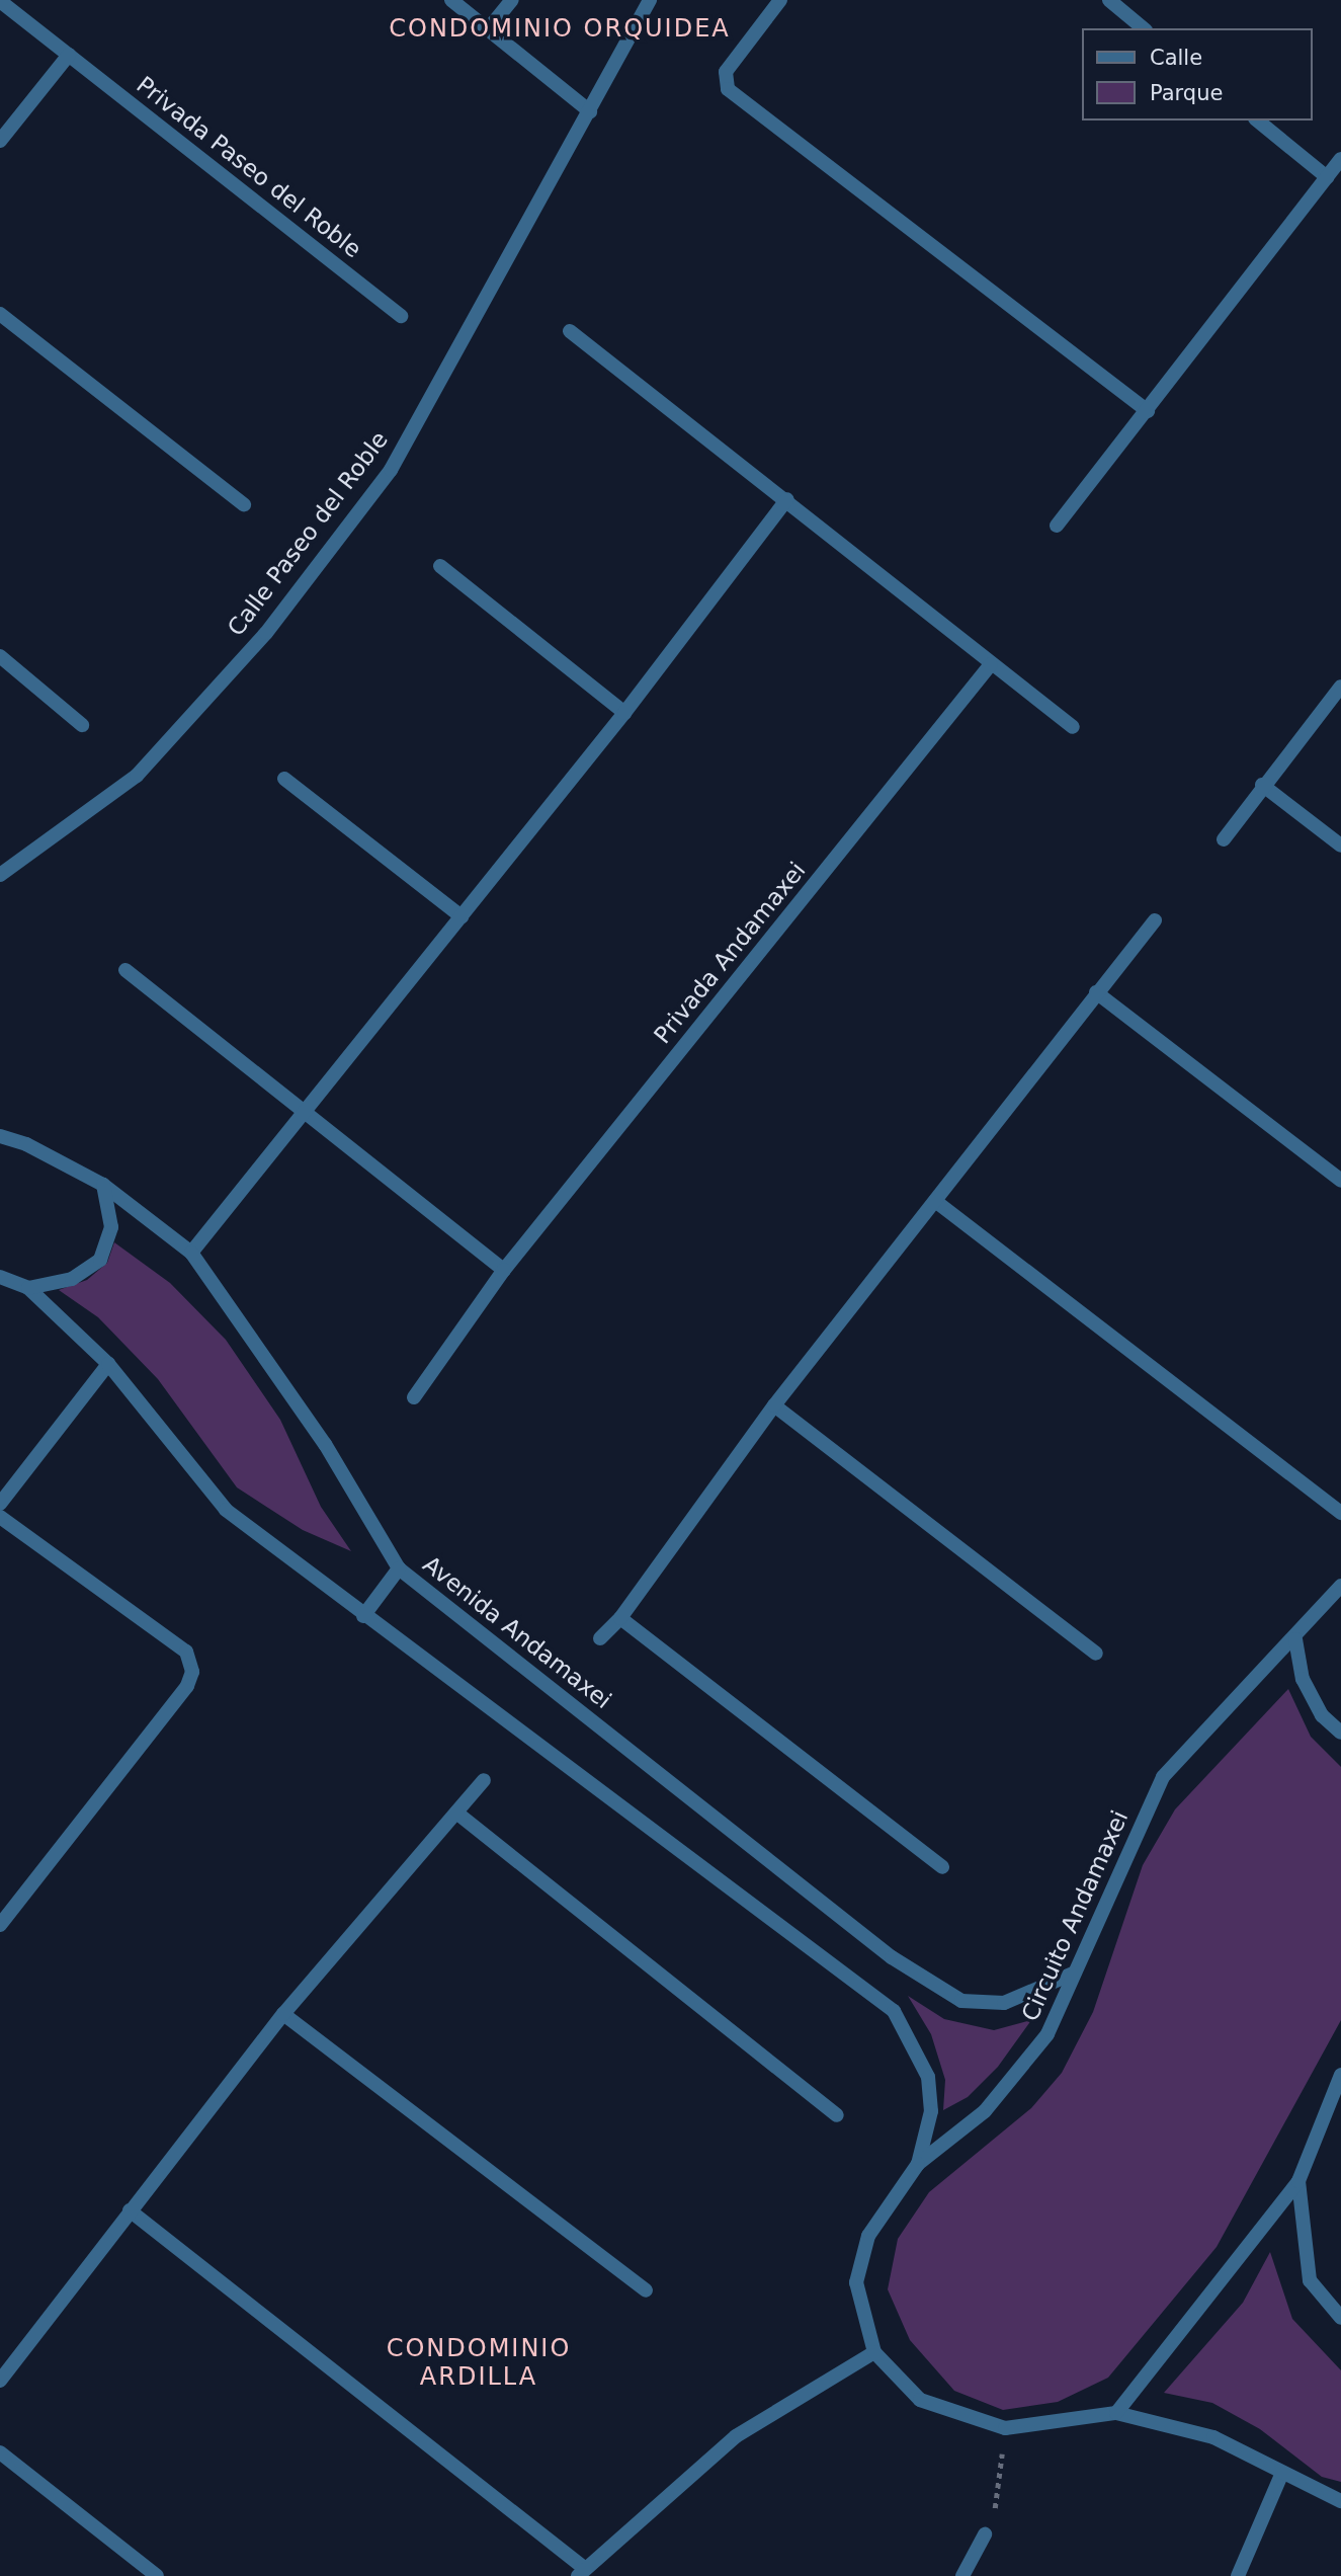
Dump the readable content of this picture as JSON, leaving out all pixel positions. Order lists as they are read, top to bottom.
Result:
{
  "streets": {
    "street": [
      "Privada Paseo del Roble",
      "Calle Paseo del Roble",
      "Privada Andamaxei",
      "Avenida Andamaxei",
      "Circuito Andamaxei"
    ]
  },
  "crossings": [
    ["Avenida Andamaxei", "Circuito Andamaxei"]
  ],
  "districts": ["CONDOMINIO ORQUIDEA", "CONDOMINIO ARDILLA"],
  "legend": ["Calle", "Parque"]
}
